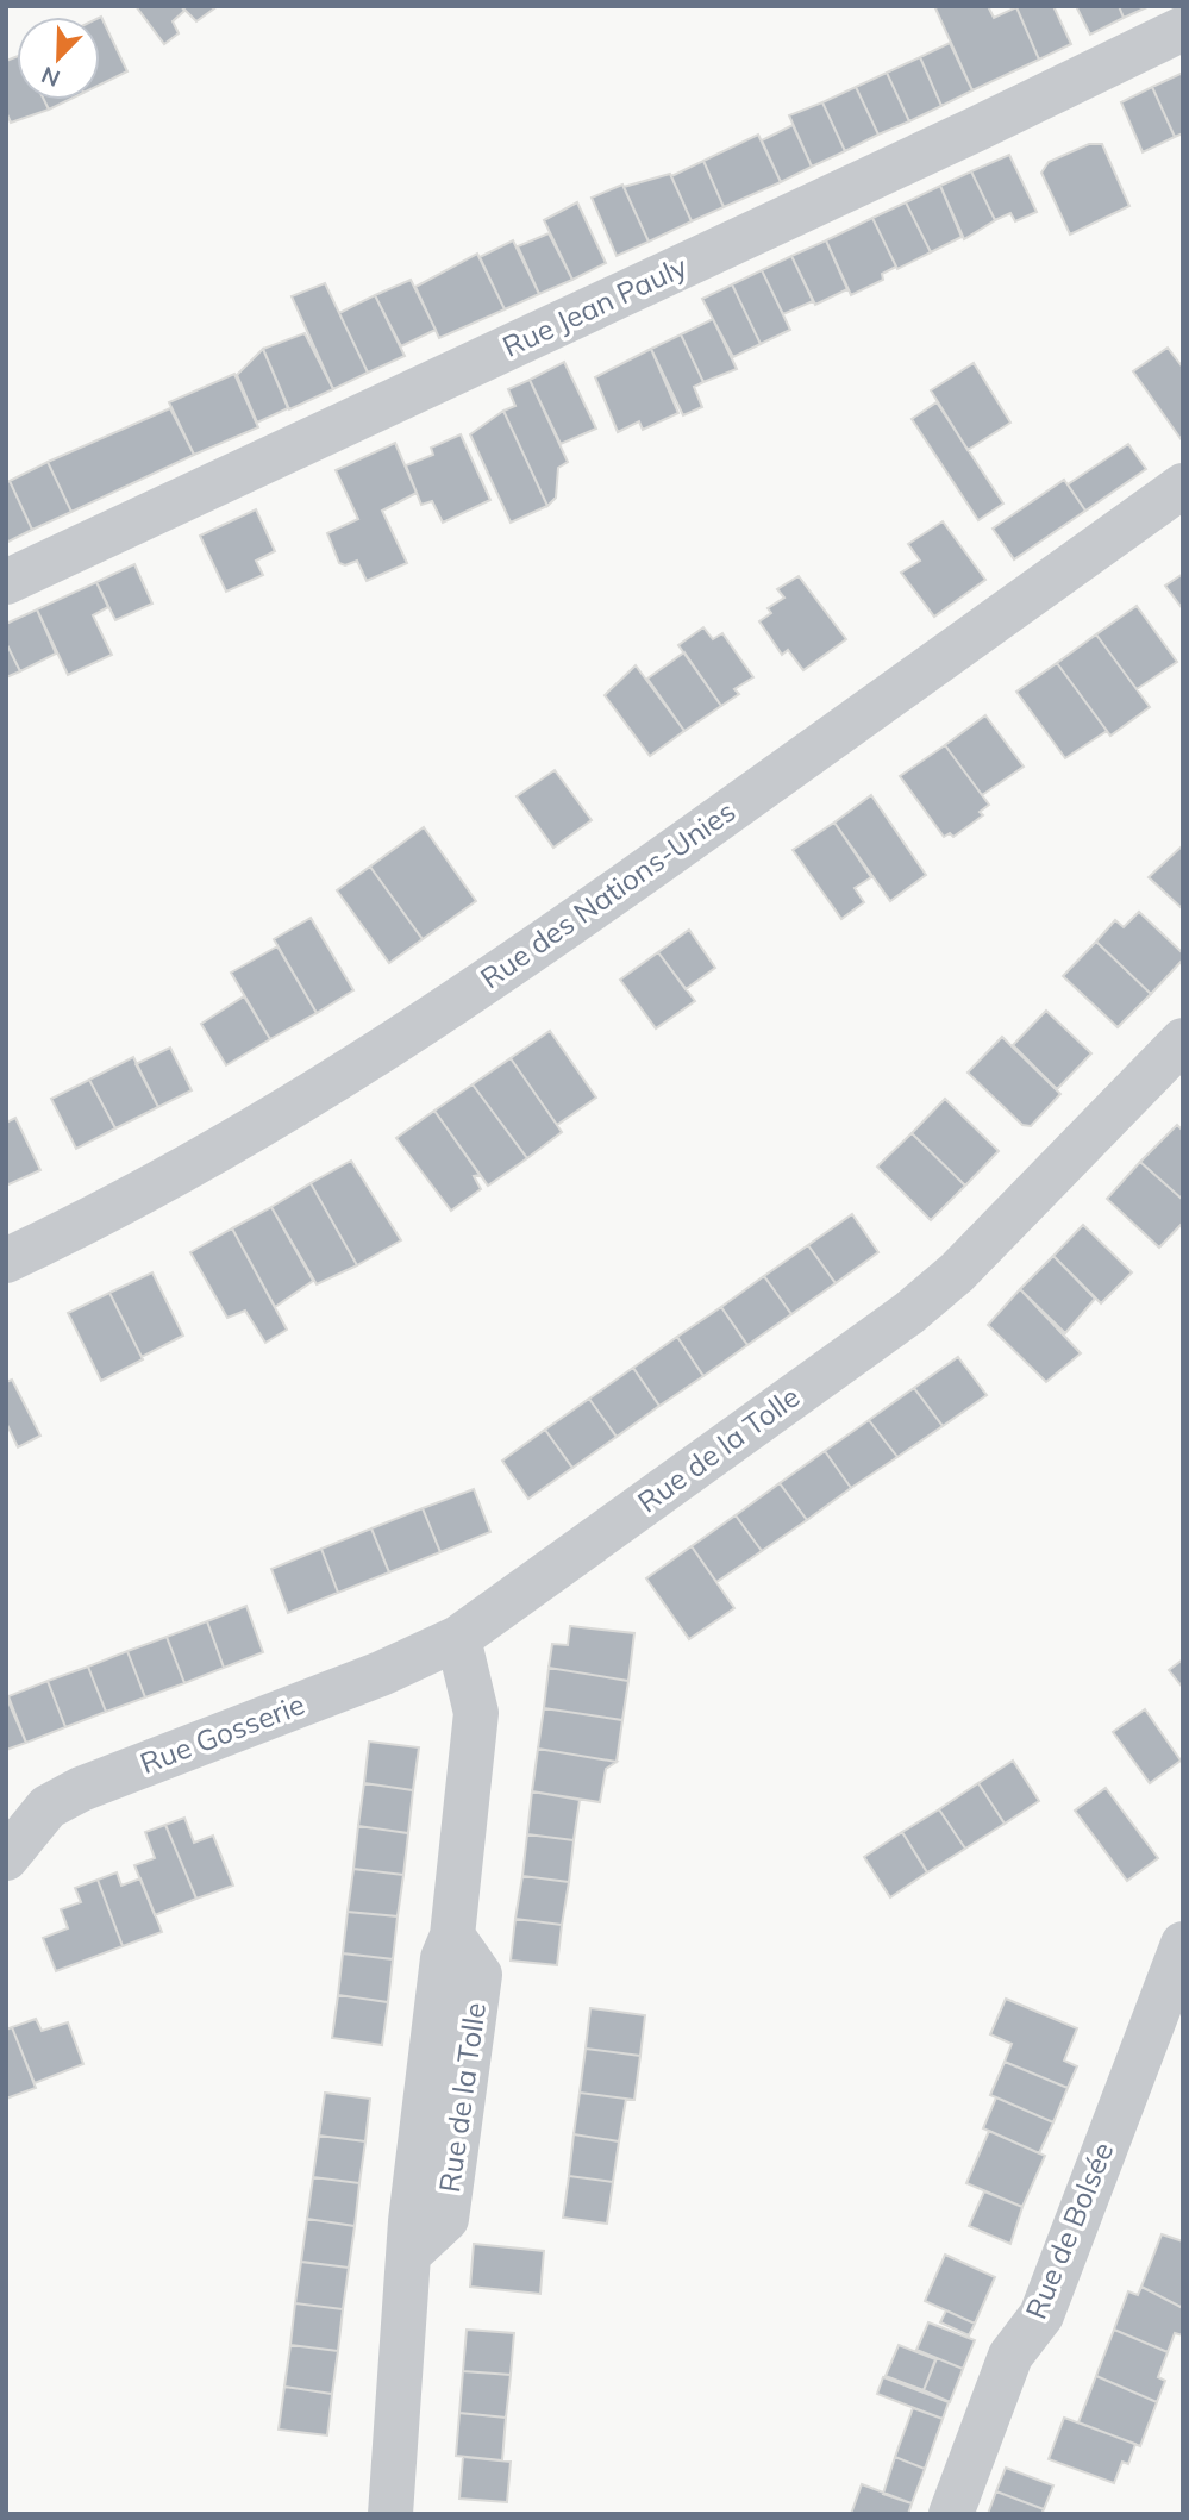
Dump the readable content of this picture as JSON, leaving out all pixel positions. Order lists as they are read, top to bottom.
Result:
{
  "streets": {
    "street": [
      "Rue Jean Pauly",
      "Rue des Nations-Unies",
      "Rue de la Tolle",
      "Rue Gosserie",
      "Rue de Bolsée"
    ]
  },
  "crossings": [
    ["Rue de la Tolle", "Rue Gosserie"]
  ],
  "north": "bottom left"
}
